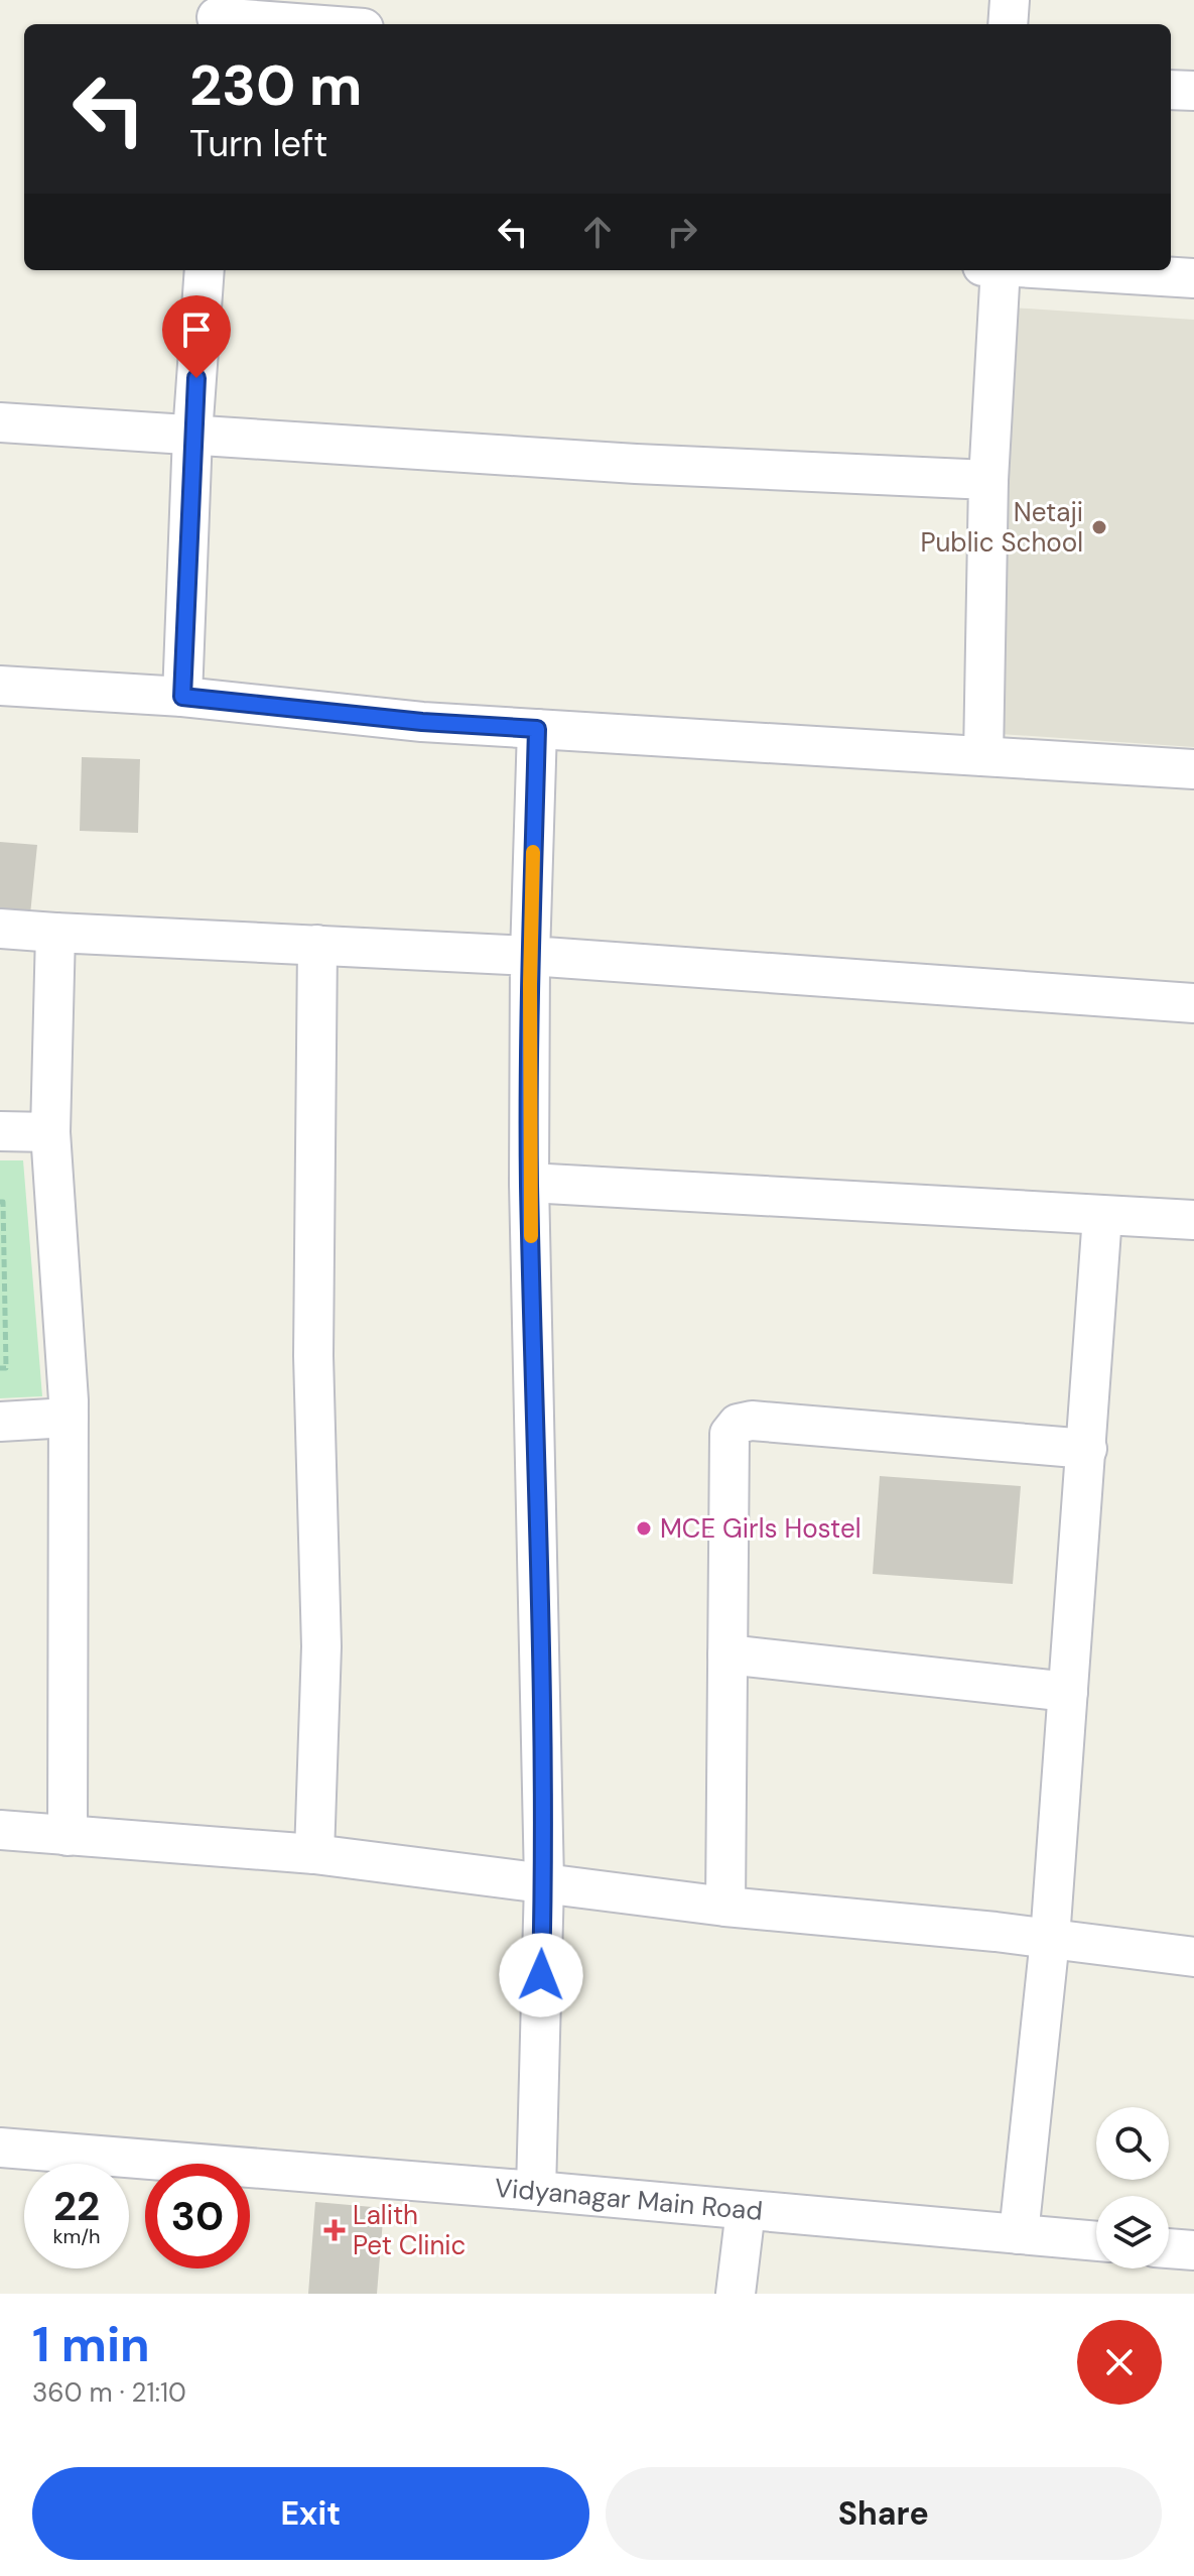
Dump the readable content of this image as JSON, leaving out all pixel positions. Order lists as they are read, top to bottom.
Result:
{
  "streets": {
    "street": ["Vidyanagar Main Road"]
  },
  "places": {
    "other": ["Netaji Public School", "MCE Girls Hostel"],
    "health": ["Lalith Pet Clinic"]
  },
  "page": {
    "turn": ["230 m", "Turn left"],
    "speed": "22 km/h",
    "limit": "30",
    "heading": ["1 min", "360 m · 21:10"],
    "buttons": ["Exit", "Share"]
  }
}
